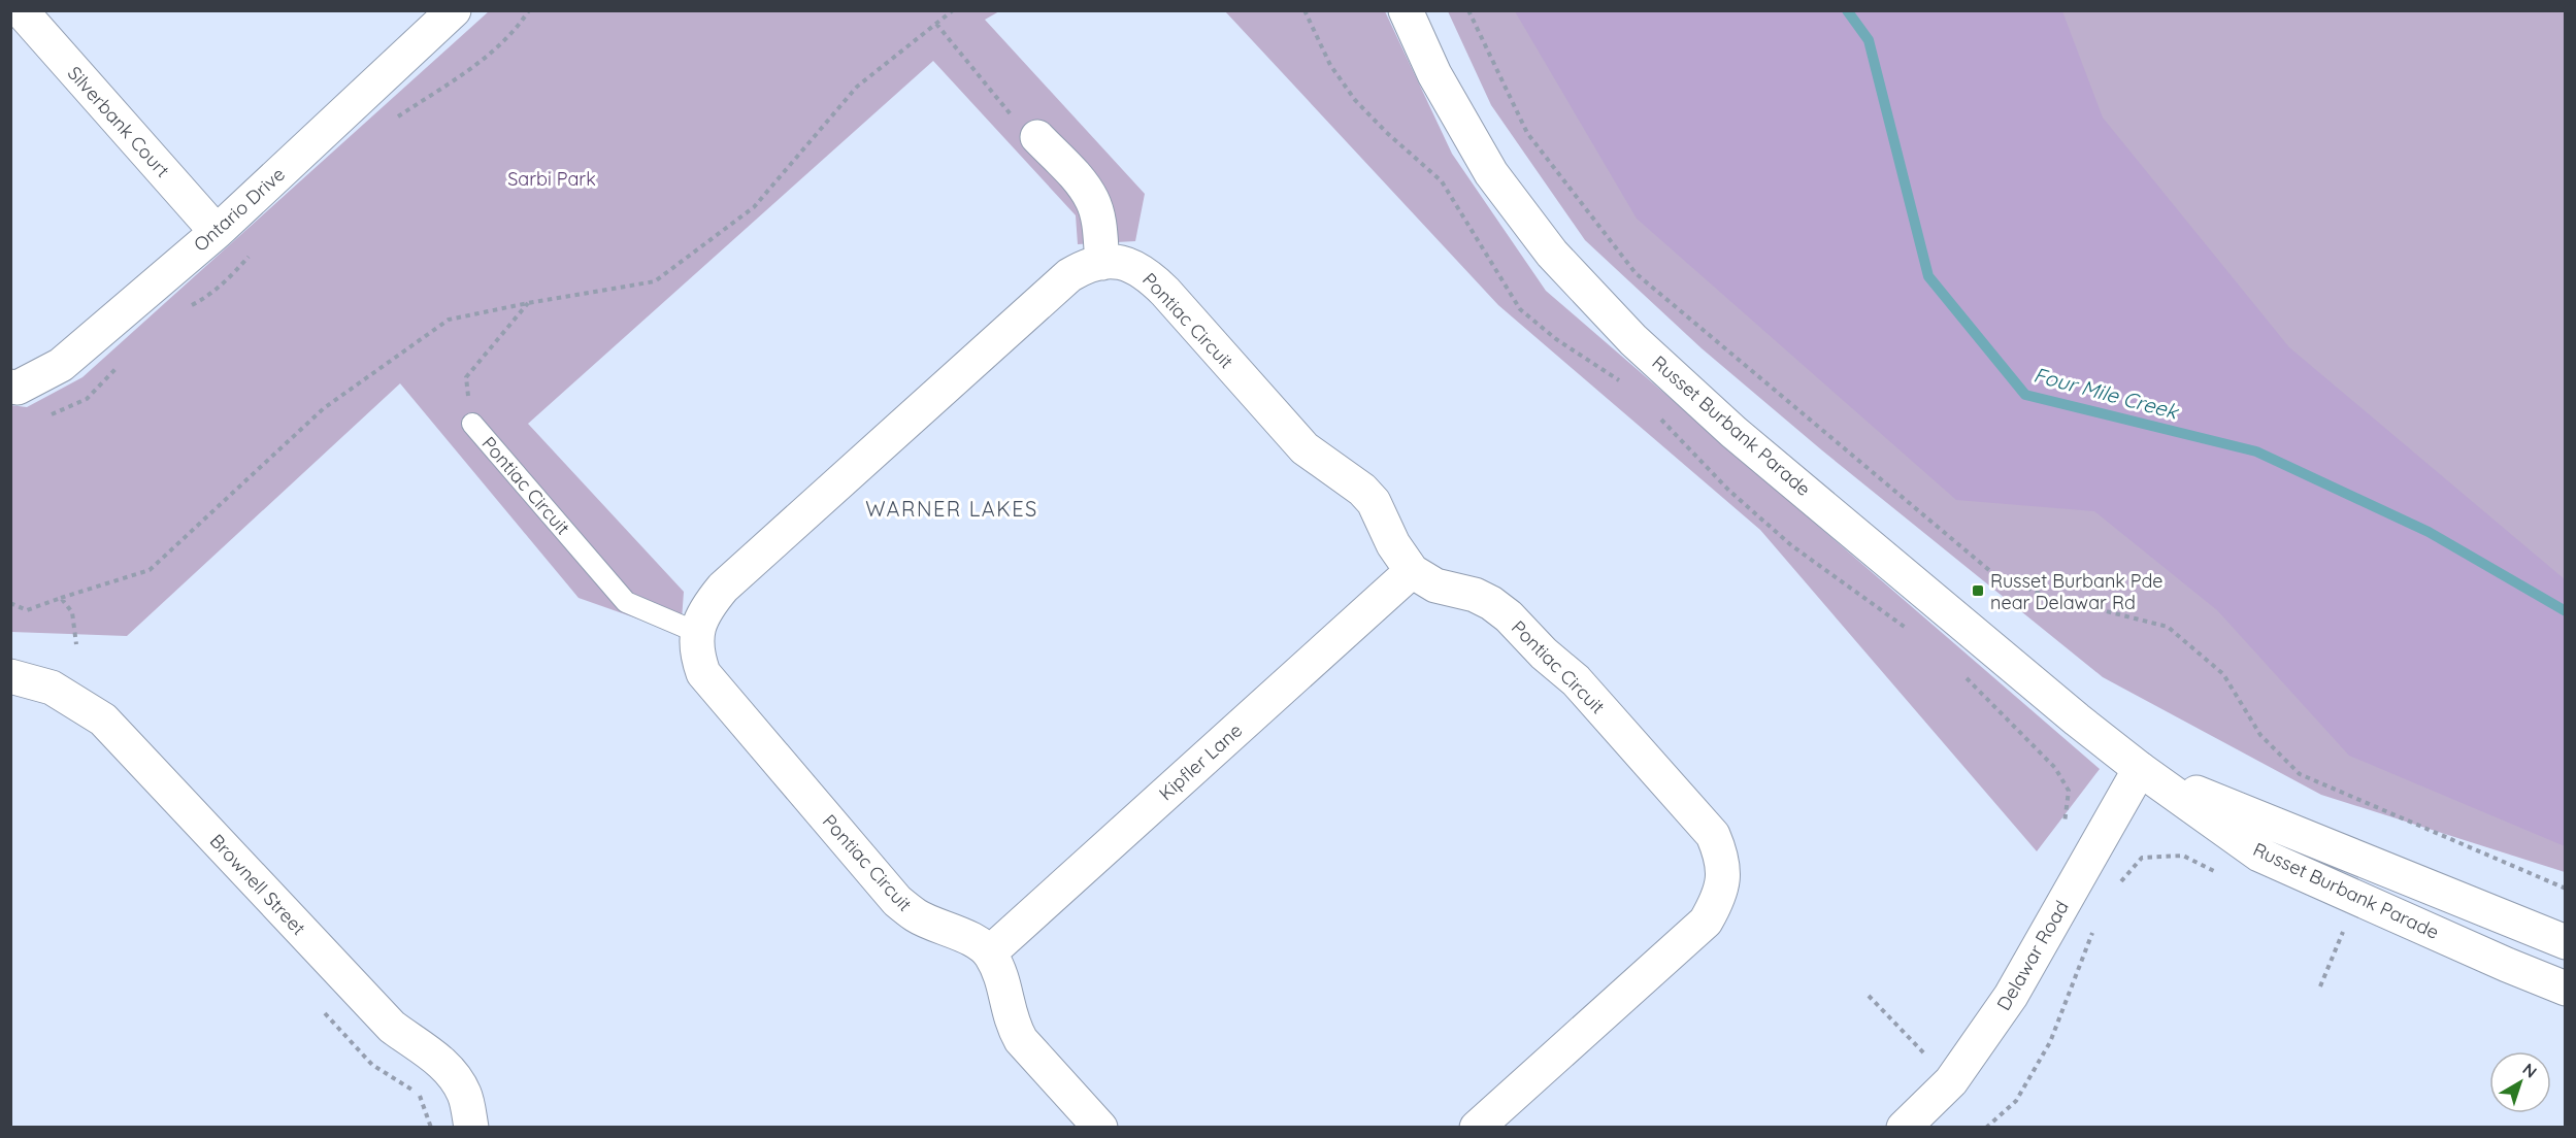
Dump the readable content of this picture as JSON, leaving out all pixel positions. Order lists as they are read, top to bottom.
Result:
{
  "streets": {
    "street": [
      "Silverbank Court",
      "Ontario Drive",
      "Pontiac Circuit",
      "Russet Burbank Parade",
      "Kipfler Lane",
      "Brownell Street",
      "Delawar Road"
    ]
  },
  "crossings": [
    ["Silverbank Court", "Ontario Drive"],
    ["Pontiac Circuit", "Kipfler Lane"],
    ["Russet Burbank Parade", "Delawar Road"]
  ],
  "districts": ["WARNER LAKES"],
  "water": ["Four Mile Creek"],
  "parks": ["Sarbi Park"],
  "places": {
    "transit": ["Russet Burbank Pde near Delawar Rd"]
  },
  "north": "top right"
}
